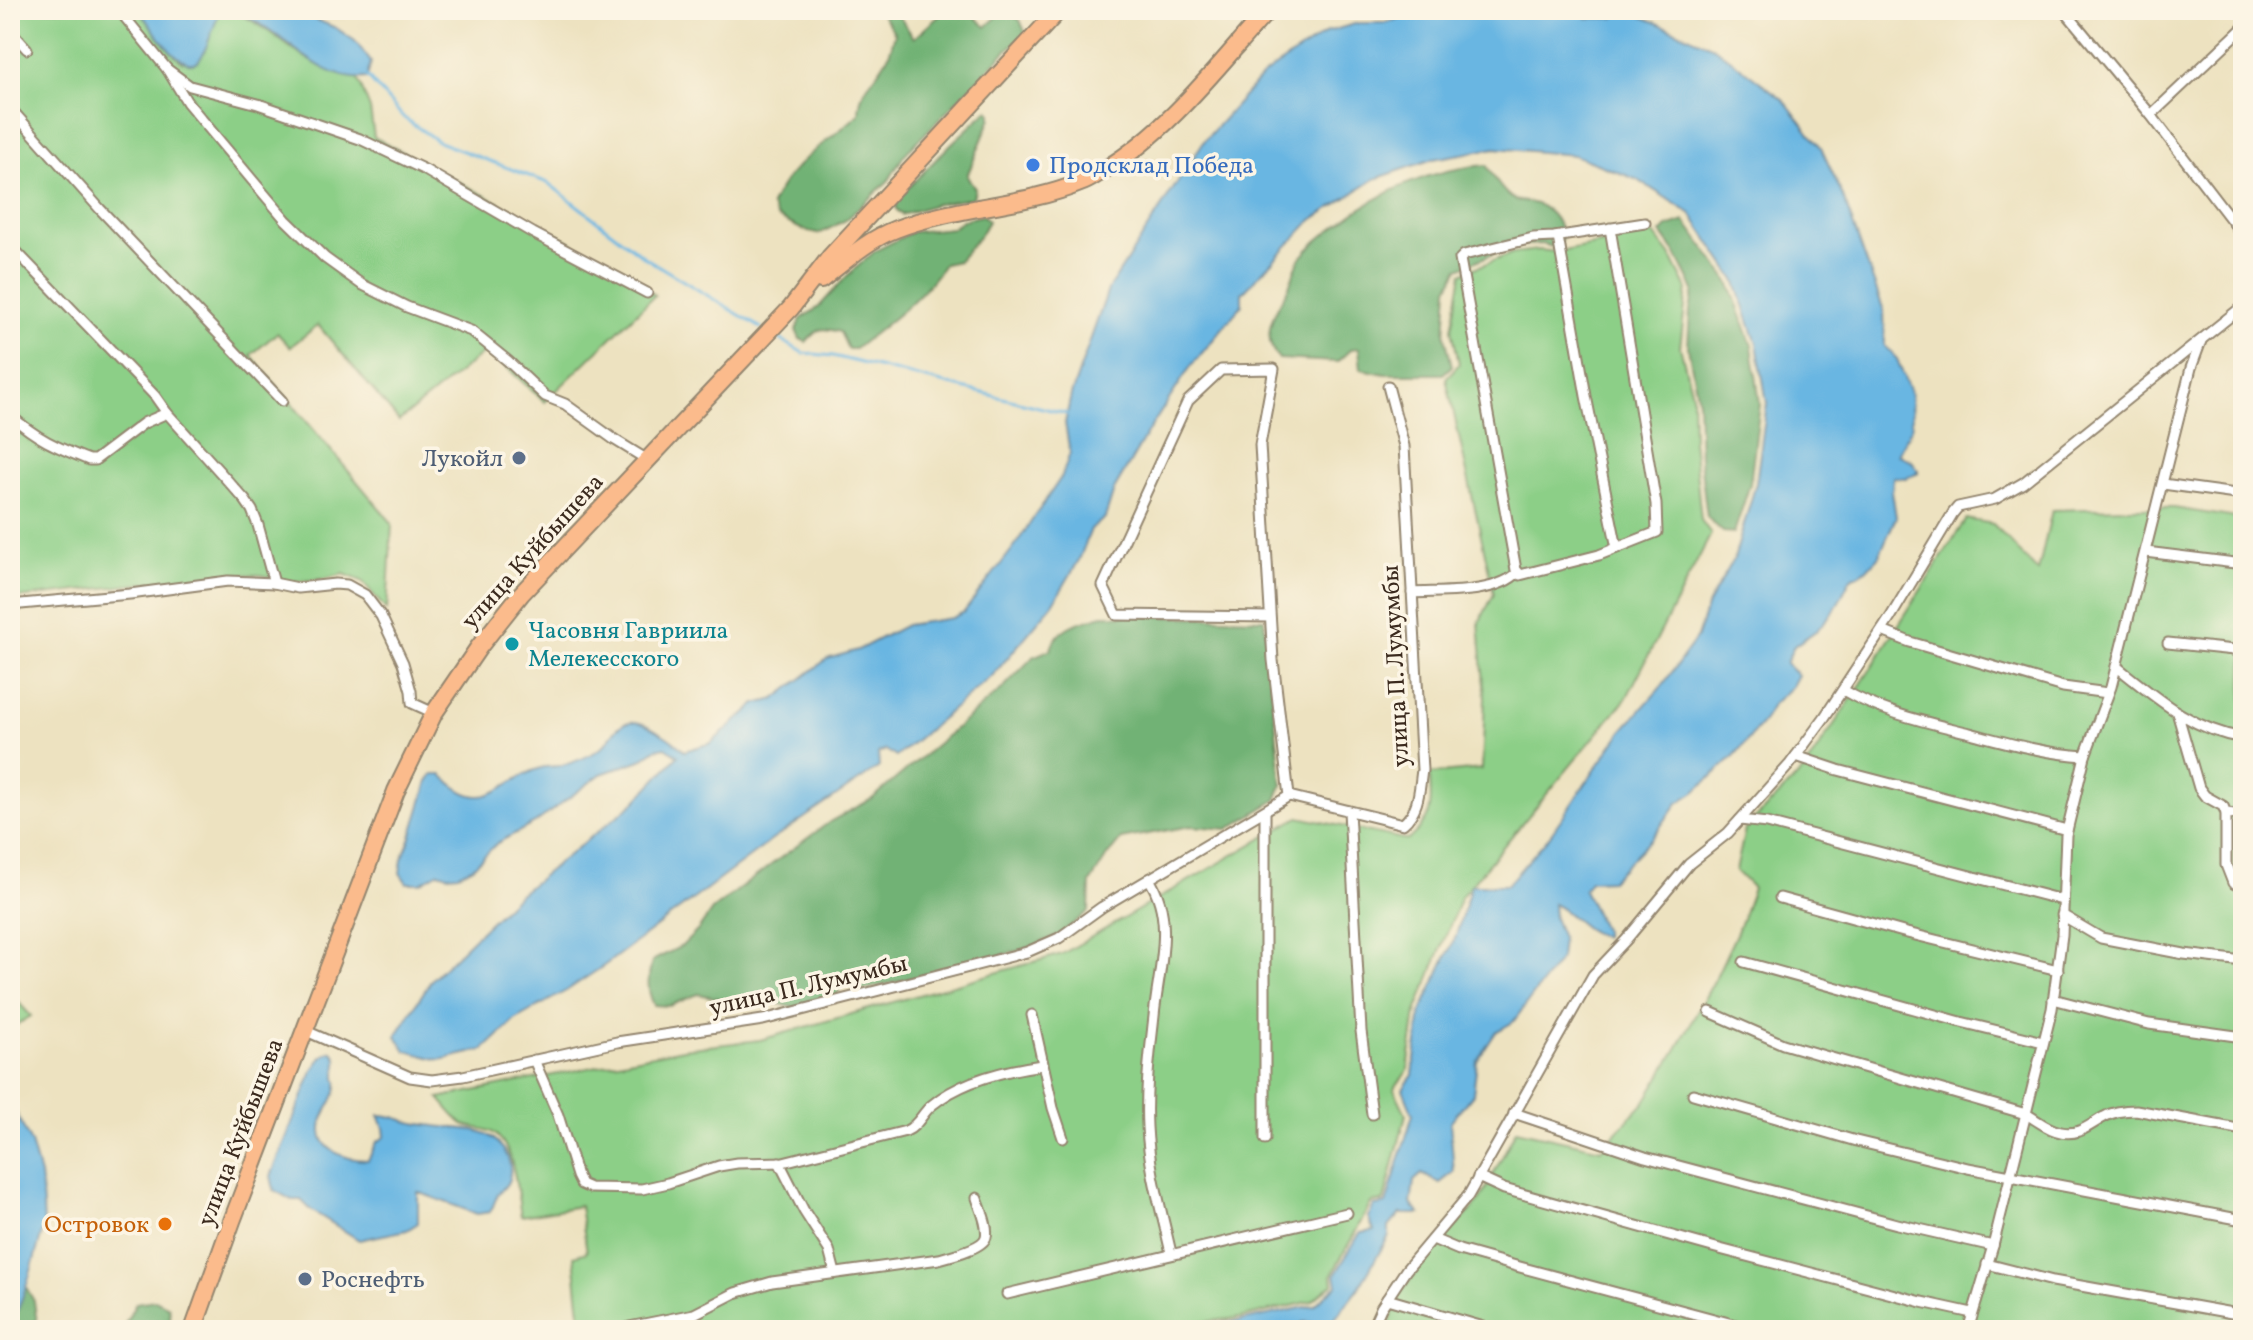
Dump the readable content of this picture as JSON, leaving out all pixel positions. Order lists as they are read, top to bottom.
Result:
{
  "streets": {
    "highway": ["улица Куйбышева"],
    "street": ["улица П. Лумумбы"]
  },
  "crossings": [
    ["улица Куйбышева", "улица П. Лумумбы"]
  ],
  "places": [
    "Продсклад Победа",
    "Лукойл",
    "Часовня Гавриила Мелекесского",
    "Островок",
    "Роснефть"
  ]
}
